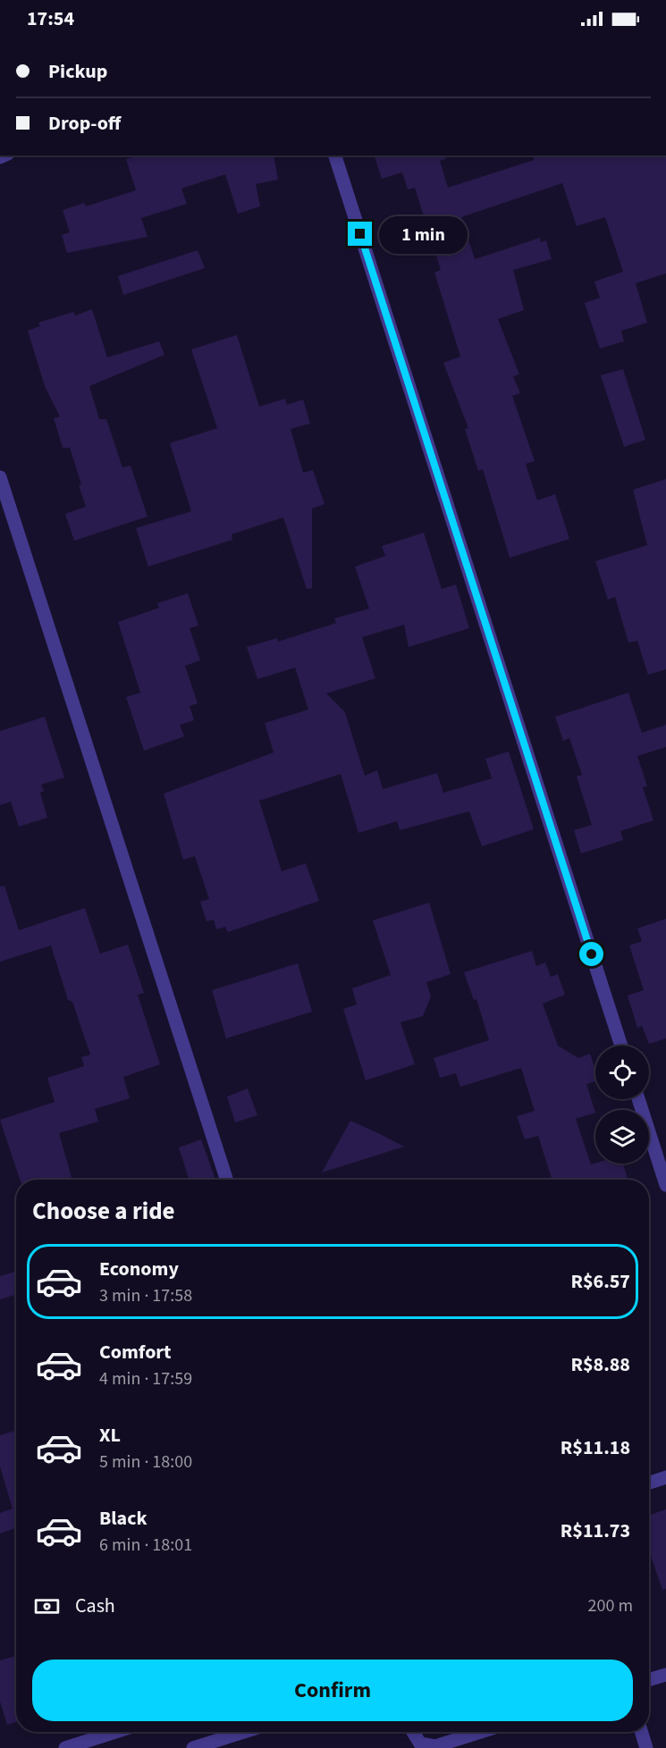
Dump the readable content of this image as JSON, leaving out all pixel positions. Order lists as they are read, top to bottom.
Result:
{
  "page": {
    "status": "17:54",
    "banner": ["Pickup", "Drop-off"],
    "bubble": "1 min",
    "heading": "Choose a ride",
    "list": [
      {
        "name": "Economy",
        "note": "3 min · 17:58",
        "value": "R$6.57"
      },
      {
        "name": "Comfort",
        "note": "4 min · 17:59",
        "value": "R$8.88"
      },
      {
        "name": "XL",
        "note": "5 min · 18:00",
        "value": "R$11.18"
      },
      {
        "name": "Black",
        "note": "6 min · 18:01",
        "value": "R$11.73"
      }
    ],
    "pay": ["Cash", "200 m"],
    "buttons": "Confirm"
  }
}
